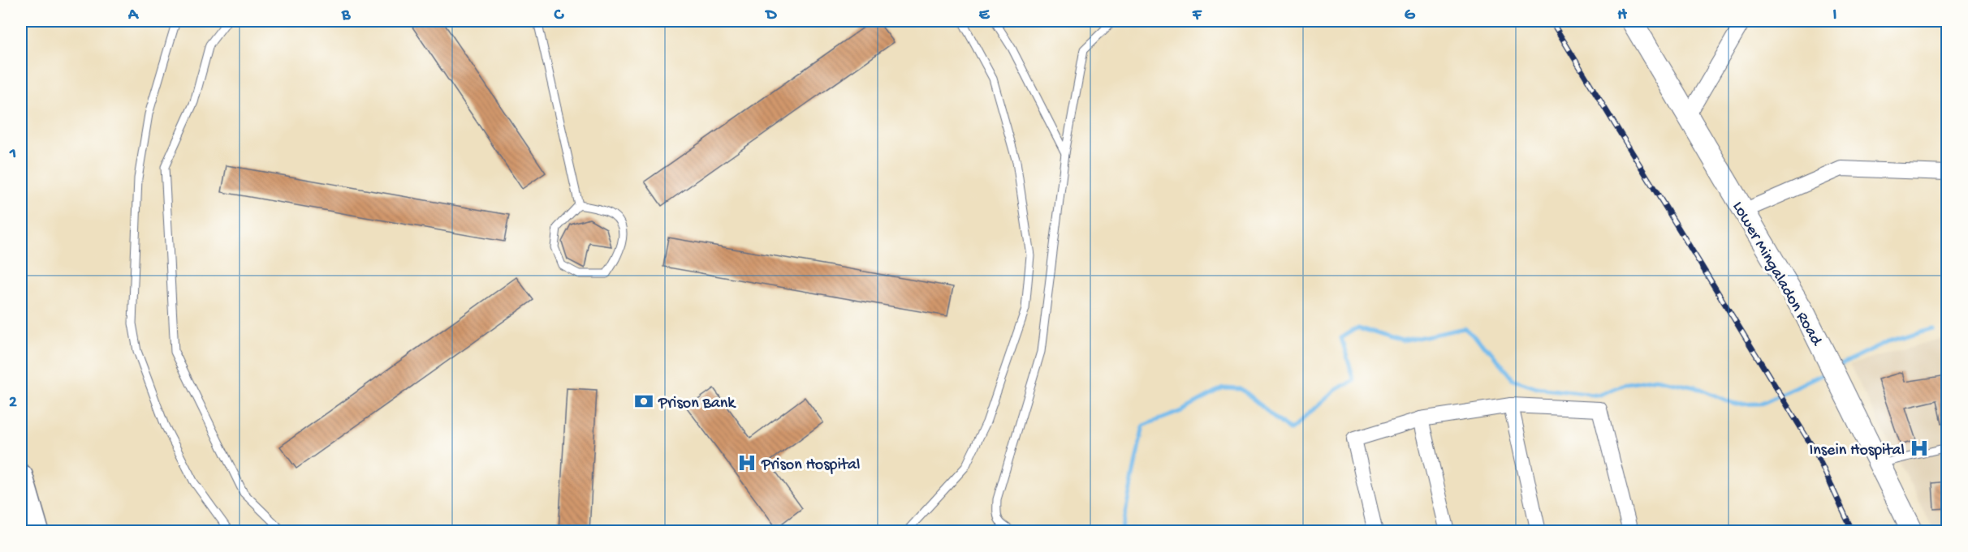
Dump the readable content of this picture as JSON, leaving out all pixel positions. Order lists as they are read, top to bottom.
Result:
{
  "streets": {
    "main road": ["Lower Mingaladon Road"]
  },
  "places": {
    "bank": ["Prison Bank"],
    "hospital": ["Insein Hospital", "Prison Hospital"]
  },
  "grid": {
    "columns": [
      "A",
      "B",
      "C",
      "D",
      "E",
      "F",
      "G",
      "H",
      "I"
    ],
    "rows": ["1", "2"]
  }
}
